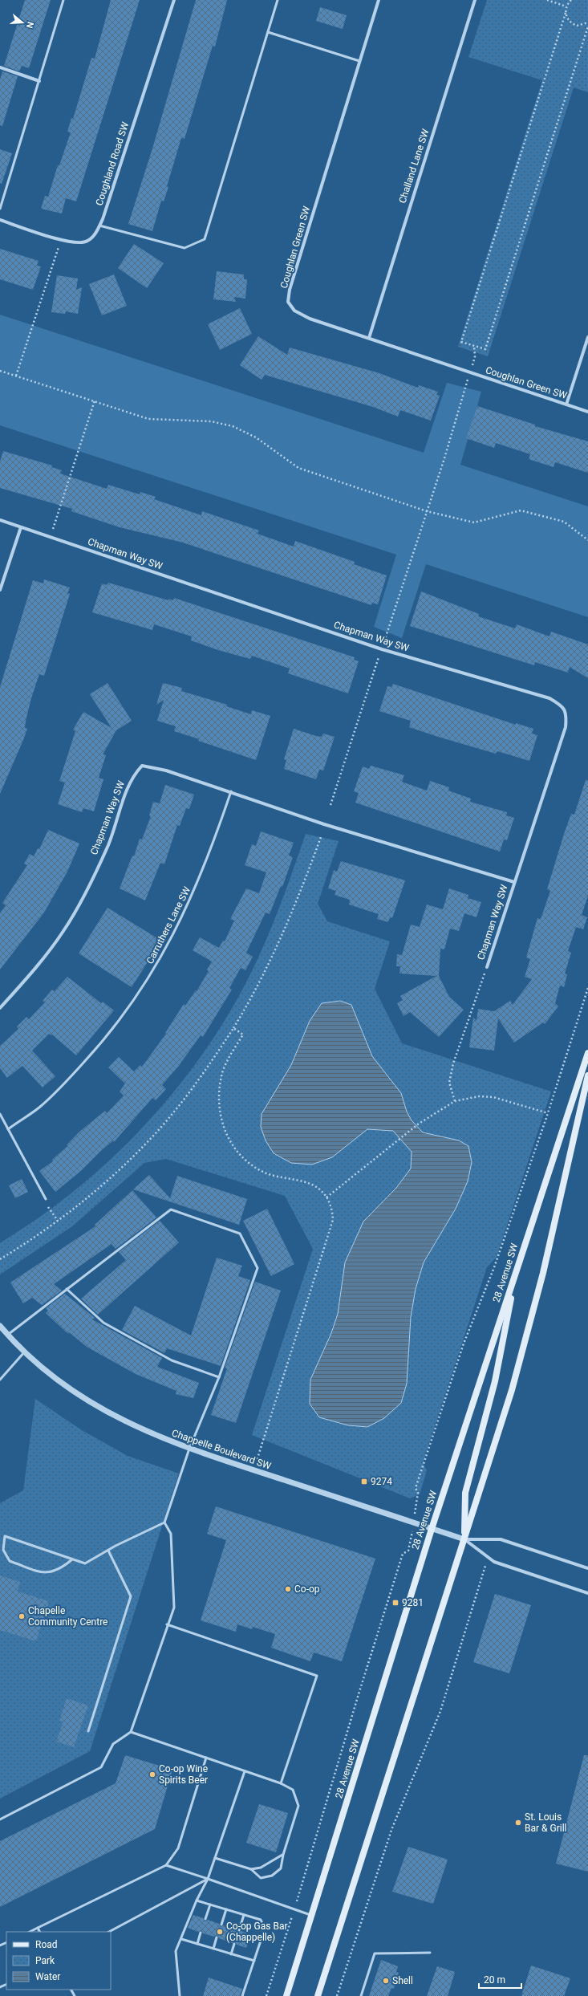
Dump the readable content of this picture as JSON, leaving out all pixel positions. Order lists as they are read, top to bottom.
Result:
{
  "streets": {
    "main road": ["28 Avenue SW"],
    "street": [
      "Coughland Road SW",
      "Challand Lane SW",
      "Coughlan Green SW",
      "Chapman Way SW",
      "Chappelle Boulevard SW"
    ],
    "lane": ["Carruthers Lane SW"]
  },
  "crossings": [
    ["Challand Lane SW", "Coughlan Green SW"],
    ["Chapman Way SW", "Carruthers Lane SW"],
    ["28 Avenue SW", "Chappelle Boulevard SW"]
  ],
  "places": {
    "transit": ["9274", "9281"],
    "other": [
      "Co-op",
      "Chapelle Community Centre",
      "Co-op Wine Spirits Beer",
      "St. Louis Bar & Grill",
      "Co-op Gas Bar (Chappelle)",
      "Shell"
    ]
  },
  "legend": ["Road", "Park", "Water"],
  "scale_bar": "20 m",
  "north": "right"
}
